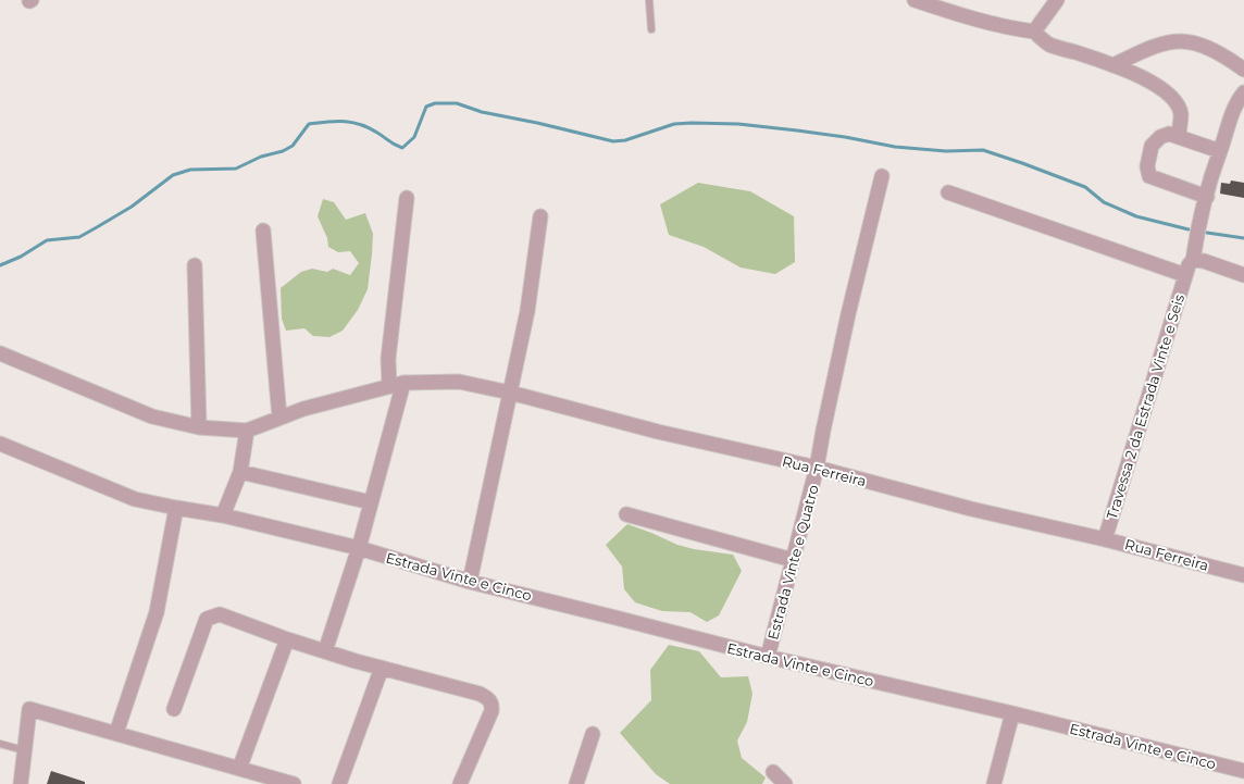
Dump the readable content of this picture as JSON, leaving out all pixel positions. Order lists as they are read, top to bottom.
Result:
{
  "streets": {
    "street": [
      "Travessa 2 da Estrada Vinte e Seis",
      "Rua Ferreira",
      "Estrada Vinte e Quatro",
      "Estrada Vinte e Cinco"
    ]
  },
  "crossings": [
    ["Travessa 2 da Estrada Vinte e Seis", "Rua Ferreira"],
    ["Rua Ferreira", "Estrada Vinte e Quatro"],
    ["Estrada Vinte e Quatro", "Estrada Vinte e Cinco"]
  ]
}
